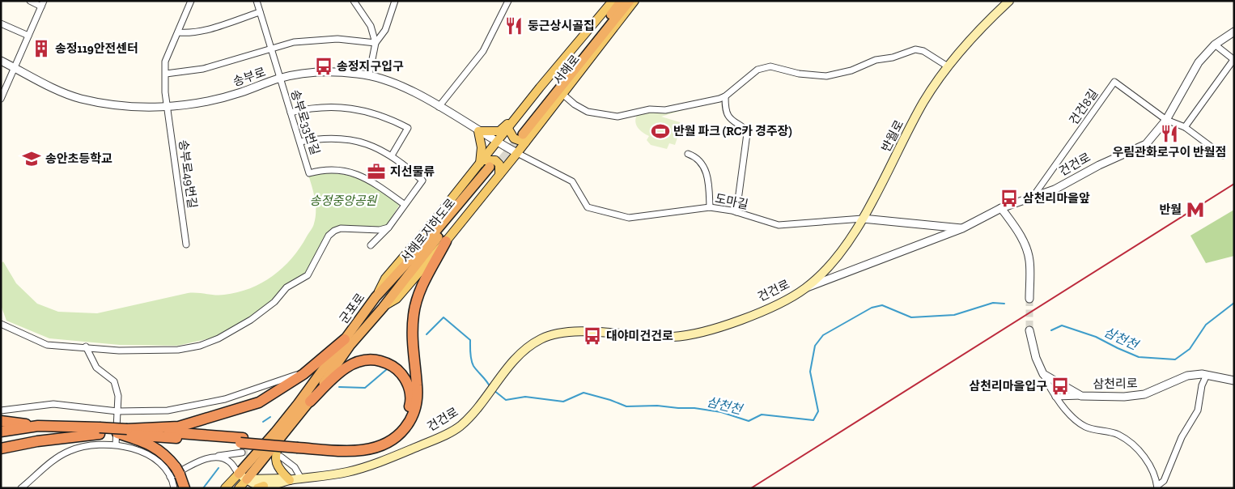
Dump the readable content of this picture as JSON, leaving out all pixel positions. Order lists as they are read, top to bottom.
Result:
{
  "streets": {
    "highway": ["서해로지하도로", "군포로"],
    "main road": ["서해로", "반월로", "건건로"],
    "street": [
      "송부로",
      "건건8길",
      "송부로33번길",
      "송부로49번길",
      "도마길",
      "삼천리로"
    ]
  },
  "crossings": [
    ["서해로", "송부로"],
    ["서해로", "도마길"],
    ["서해로", "군포로"],
    ["송부로", "송부로33번길"],
    ["송부로", "송부로49번길"],
    ["송부로", "도마길"],
    ["송부로", "군포로"],
    ["건건8길", "건건로"],
    ["반월로", "건건로"],
    ["반월로", "도마길"],
    ["건건로", "도마길"],
    ["건건로", "군포로"],
    ["도마길", "군포로"],
    ["서해로지하도로", "군포로"]
  ],
  "water": ["삼천천"],
  "parks": ["송정중앙공원"],
  "places": {
    "restaurant": ["둥근상시골집", "우림관화로구이 반월점"],
    "building": ["송정119안전센터"],
    "bus stop": [
      "송정지구입구",
      "삼천리마을앞",
      "대야미건건로",
      "삼천리마을입구"
    ],
    "sports": ["반월 파크 (RC카 경주장)"],
    "school or university": ["송안초등학교"],
    "office": ["지선물류"],
    "metro station": ["반월"]
  }
}
